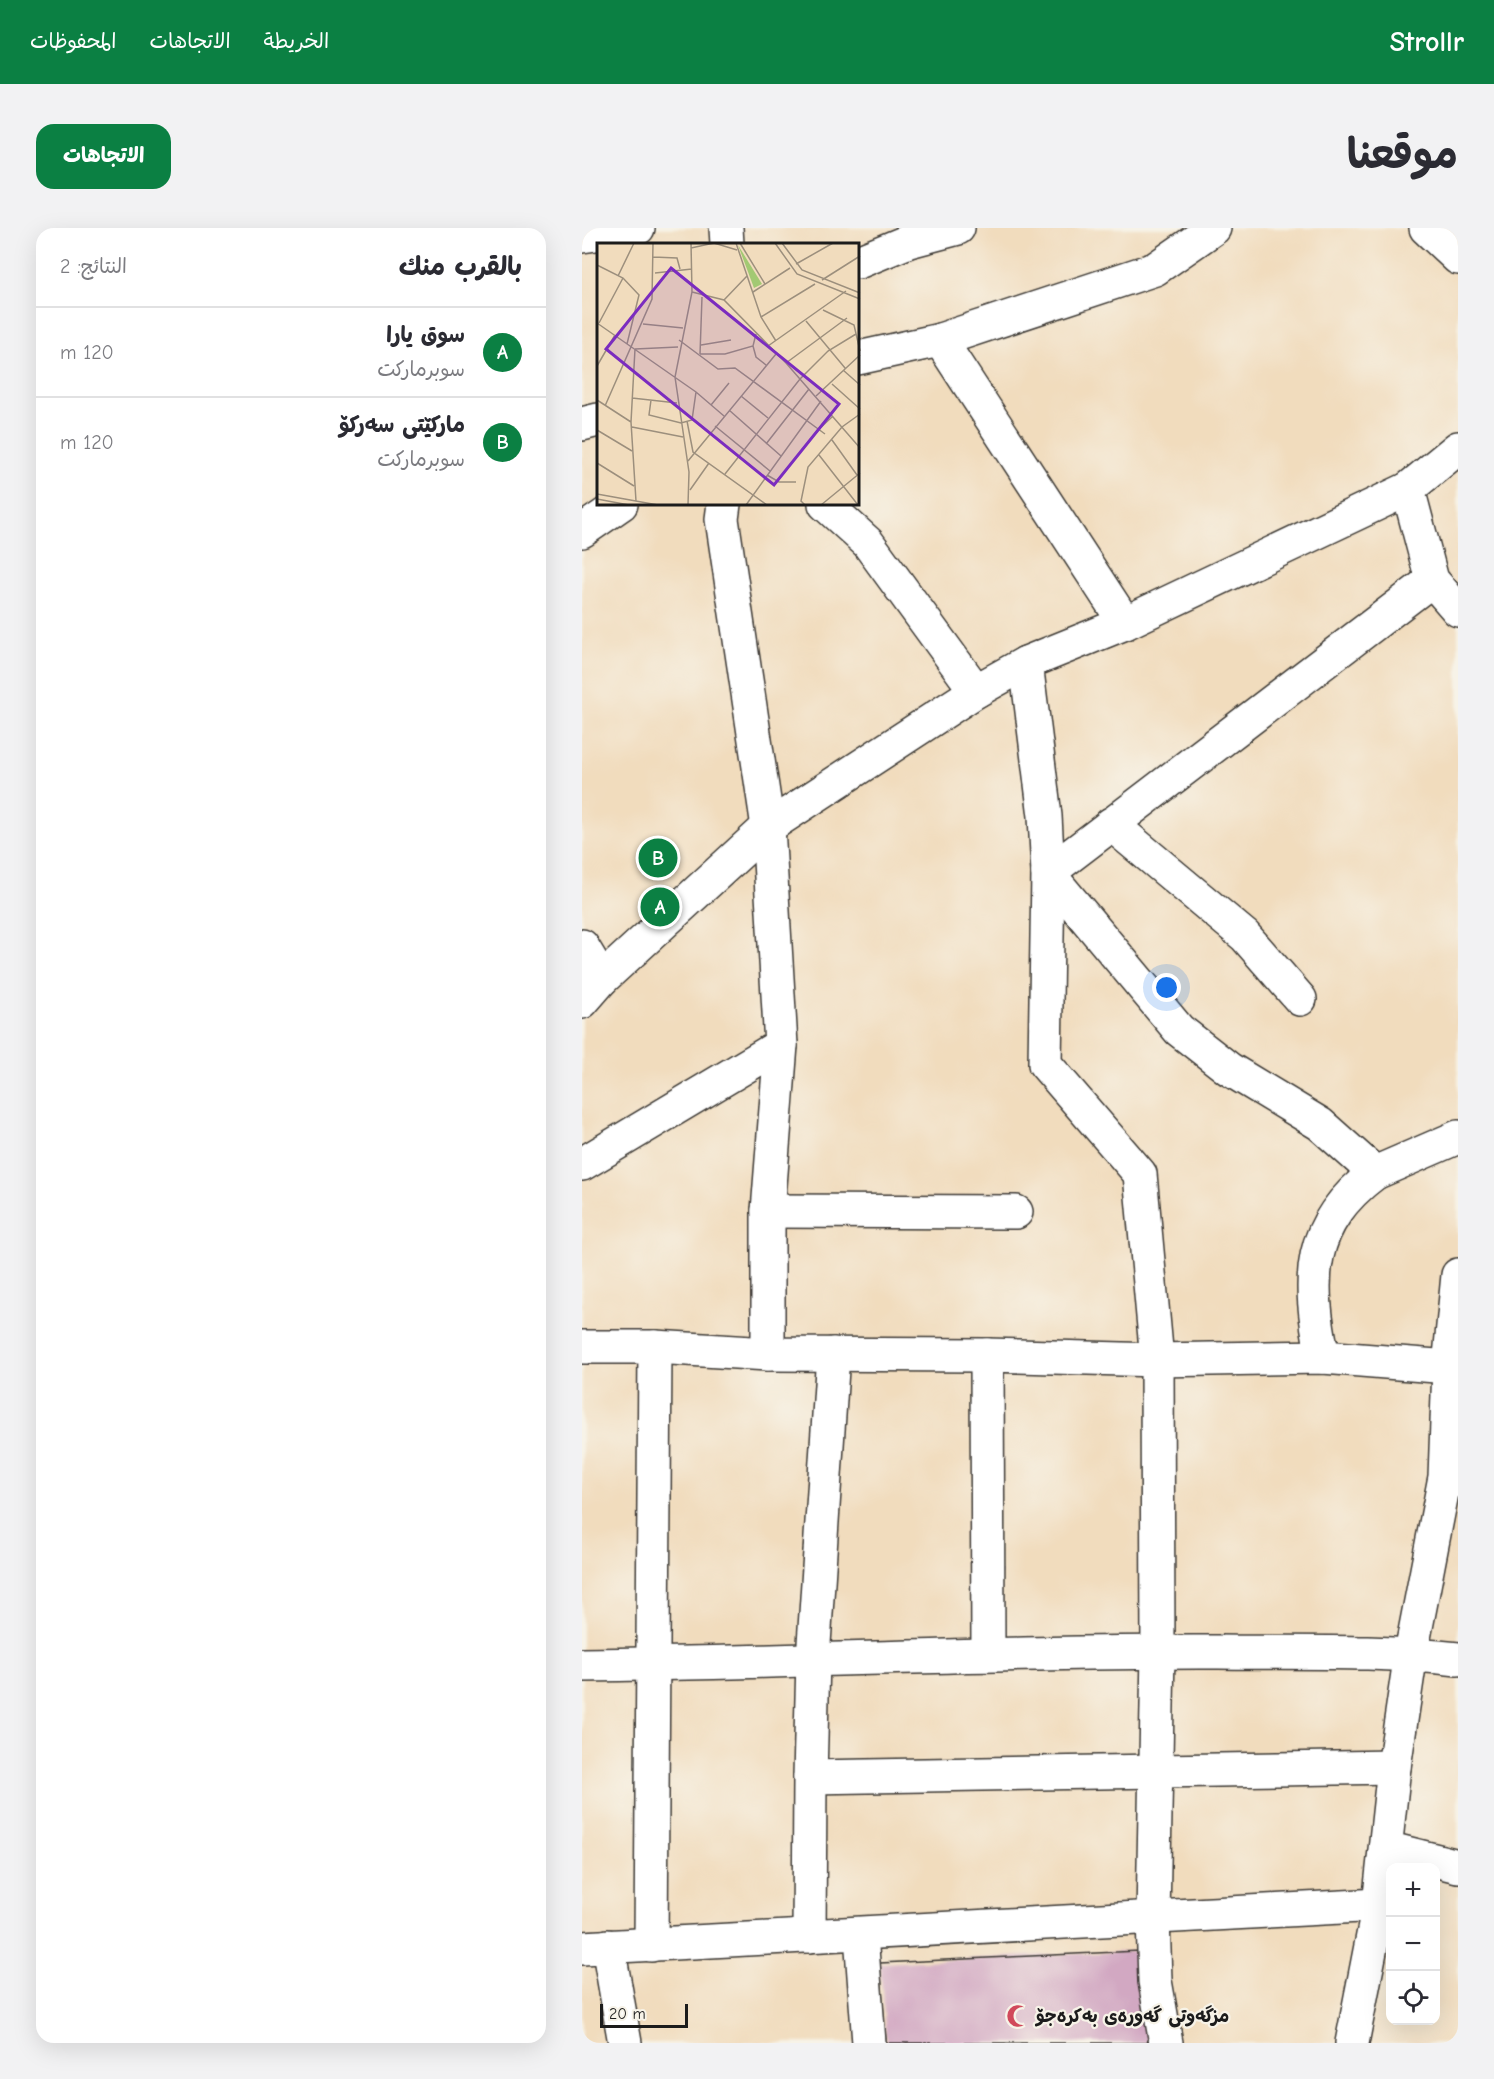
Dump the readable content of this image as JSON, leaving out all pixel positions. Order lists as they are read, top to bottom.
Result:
{
  "places": {
    "mosque": ["مزگەوتی گەورەی بەکرەجۆ"]
  },
  "scale_bar": "20 m",
  "page": {
    "header": "Strollr",
    "nav": ["الخريطة", "الاتجاهات", "المحفوظات"],
    "title": "موقعنا",
    "buttons": "الاتجاهات",
    "heading": ["بالقرب منك", "النتائج: 2"],
    "list": [
      {
        "mark": "A",
        "name": "سوق یارا",
        "note": "سوبرماركت",
        "value": "120 m"
      },
      {
        "mark": "B",
        "name": "مارکێتی سەرکۆ",
        "note": "سوبرماركت",
        "value": "120 m"
      }
    ],
    "pins": ["B", "A"],
    "map_buttons": ["+", "−"],
    "scale": "20 m"
  }
}
